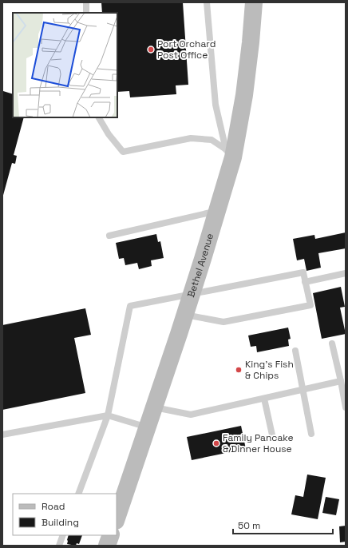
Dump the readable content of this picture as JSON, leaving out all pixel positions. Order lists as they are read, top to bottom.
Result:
{
  "streets": {
    "main road": ["Bethel Avenue"]
  },
  "places": ["Port Orchard Post Office", "King's Fish & Chips", "Family Pancake & Dinner House"],
  "legend": ["Road", "Building"],
  "scale_bar": "50 m"
}
